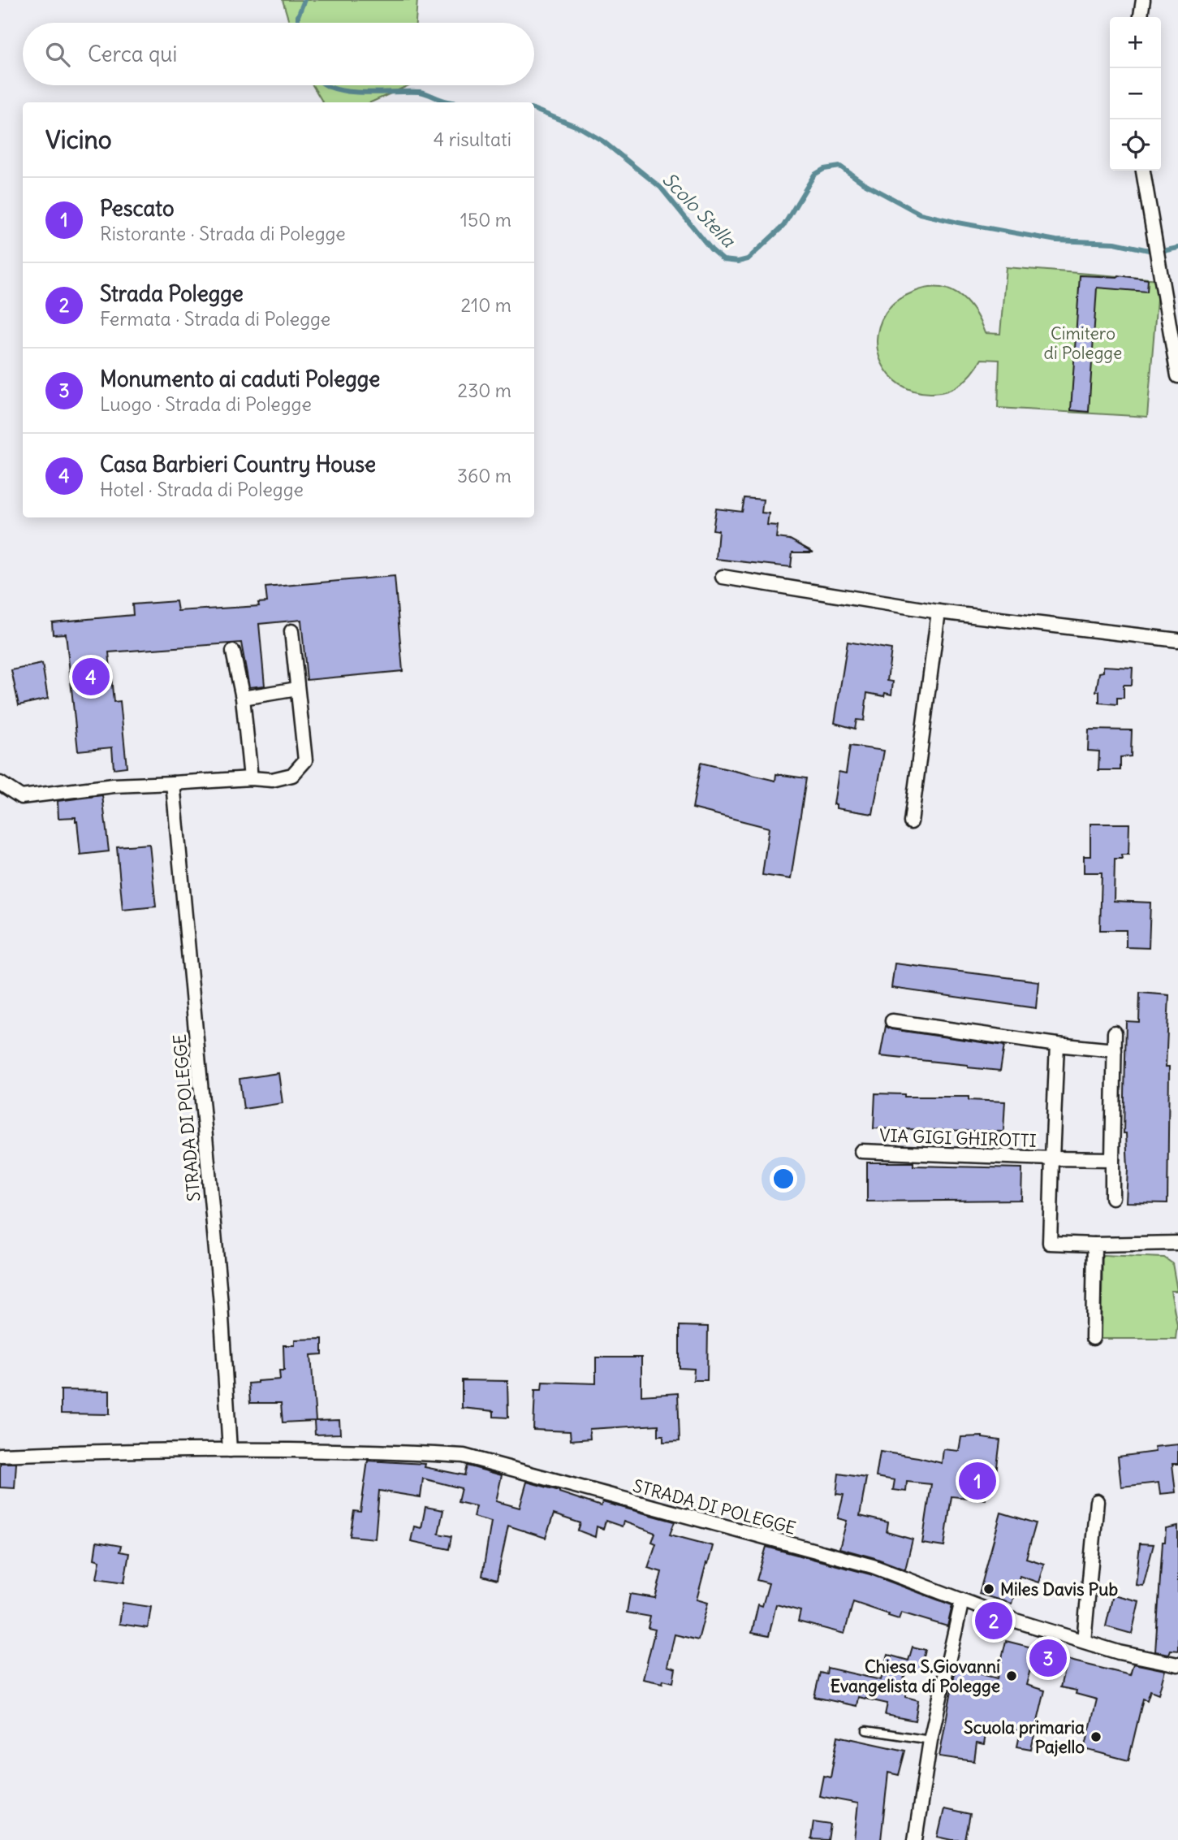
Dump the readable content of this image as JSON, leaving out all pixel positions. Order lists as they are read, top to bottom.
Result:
{
  "streets": {
    "street": ["STRADA DI POLEGGE", "VIA GIGI GHIROTTI"]
  },
  "water": ["Scolo Stella"],
  "parks": ["Cimitero di Polegge"],
  "places": ["Miles Davis Pub", "Chiesa S.Giovanni Evangelista di Polegge", "Scuola primaria Pajello"],
  "page": {
    "map_buttons": ["+", "−"],
    "search": "Cerca qui",
    "heading": ["Vicino", "4 risultati"],
    "list": [
      {
        "mark": "1",
        "name": "Pescato",
        "note": "Ristorante · Strada di Polegge",
        "value": "150 m"
      },
      {
        "mark": "2",
        "name": "Strada Polegge",
        "note": "Fermata · Strada di Polegge",
        "value": "210 m"
      },
      {
        "mark": "3",
        "name": "Monumento ai caduti Polegge",
        "note": "Luogo · Strada di Polegge",
        "value": "230 m"
      },
      {
        "mark": "4",
        "name": "Casa Barbieri Country House",
        "note": "Hotel · Strada di Polegge",
        "value": "360 m"
      }
    ],
    "pins": [
      "4",
      "1",
      "2",
      "3"
    ]
  }
}
